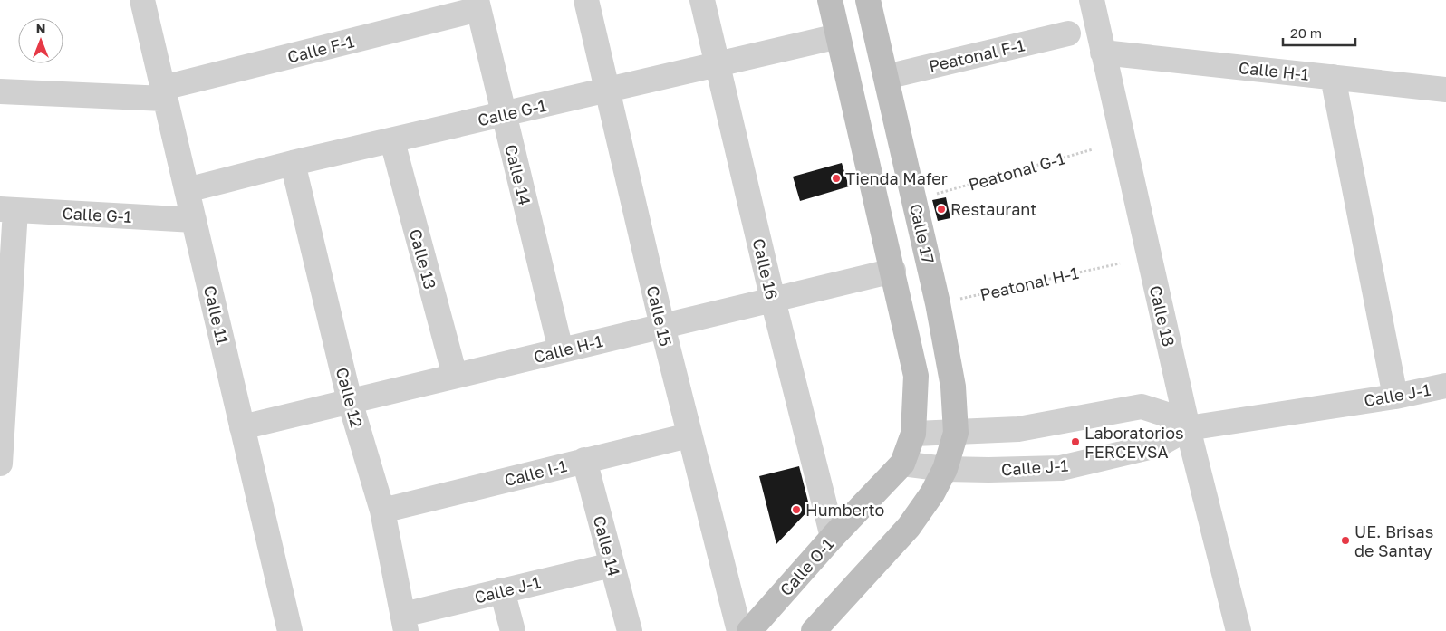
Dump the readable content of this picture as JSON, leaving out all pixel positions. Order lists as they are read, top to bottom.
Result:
{
  "streets": {
    "street": [
      "Calle F-1",
      "Peatonal F-1",
      "Calle H-1",
      "Calle G-1",
      "Calle 14",
      "Calle 17",
      "Calle 13",
      "Calle 16",
      "Calle 11",
      "Calle 15",
      "Calle 18",
      "Calle J-1",
      "Calle 12",
      "Calle I-1",
      "Calle O-1"
    ],
    "path": ["Peatonal G-1", "Peatonal H-1"]
  },
  "crossings": [
    ["Calle F-1", "Calle 14"],
    ["Calle F-1", "Calle 11"],
    ["Peatonal F-1", "Calle 17"],
    ["Calle H-1", "Calle 14"],
    ["Calle H-1", "Calle 13"],
    ["Calle H-1", "Calle 16"],
    ["Calle H-1", "Calle 11"],
    ["Calle H-1", "Calle 15"],
    ["Calle H-1", "Calle 18"],
    ["Calle H-1", "Calle 12"],
    ["Calle G-1", "Calle 14"],
    ["Calle G-1", "Calle 13"],
    ["Calle G-1", "Calle 16"],
    ["Calle G-1", "Calle 11"],
    ["Calle G-1", "Calle 15"],
    ["Calle G-1", "Calle 12"],
    ["Peatonal G-1", "Calle 17"],
    ["Calle 14", "Calle J-1"],
    ["Calle 14", "Calle I-1"],
    ["Calle 17", "Peatonal H-1"],
    ["Calle 17", "Calle J-1"],
    ["Calle 16", "Calle O-1"],
    ["Calle 15", "Calle I-1"],
    ["Calle 18", "Calle J-1"],
    ["Calle J-1", "Calle 12"],
    ["Calle J-1", "Calle O-1"],
    ["Calle 12", "Calle I-1"]
  ],
  "places": [
    "Tienda Mafer",
    "Restaurant",
    "Laboratorios FERCEVSA",
    "Humberto",
    "UE. Brisas de Santay"
  ],
  "scale_bar": "20 m",
  "north": "top"
}
